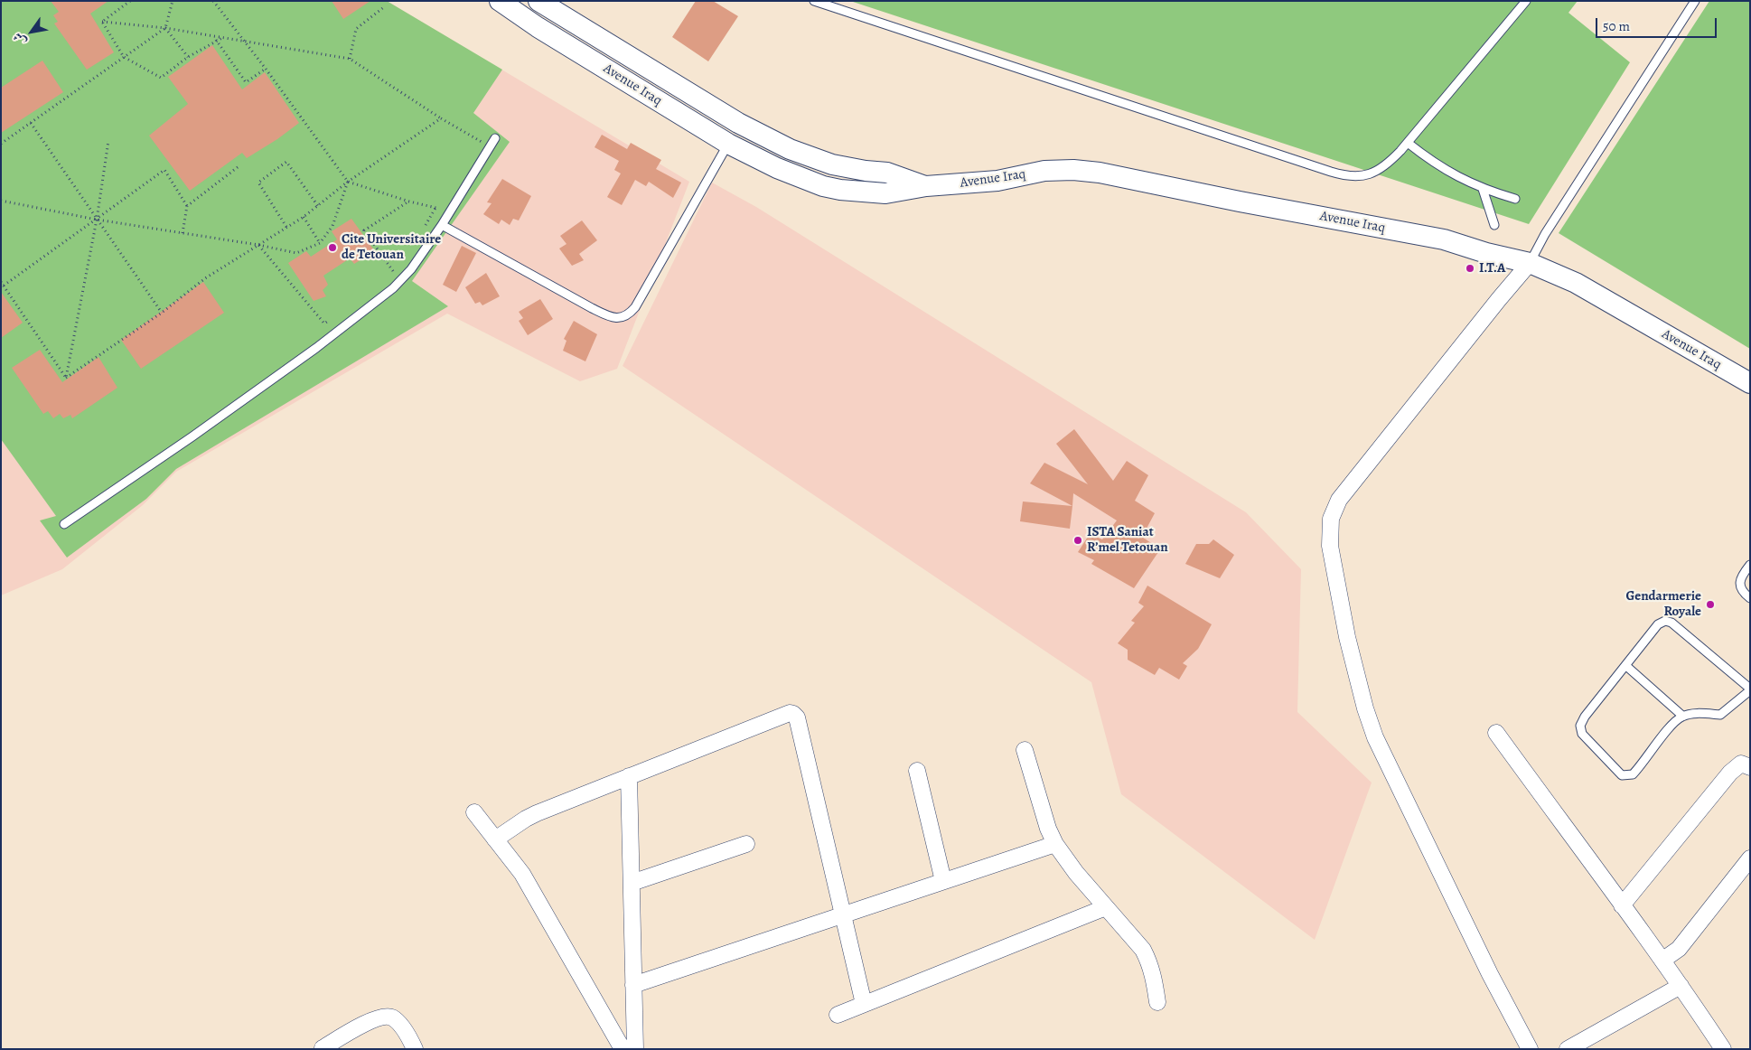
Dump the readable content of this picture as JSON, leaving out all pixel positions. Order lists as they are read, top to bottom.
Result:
{
  "streets": {
    "street": ["Avenue Iraq"]
  },
  "places": [
    "Cite Universitaire de Tetouan",
    "I.T.A",
    "ISTA Saniat R’mel Tetouan",
    "Gendarmerie Royale"
  ],
  "scale_bar": "50 m",
  "north": "bottom left"
}
